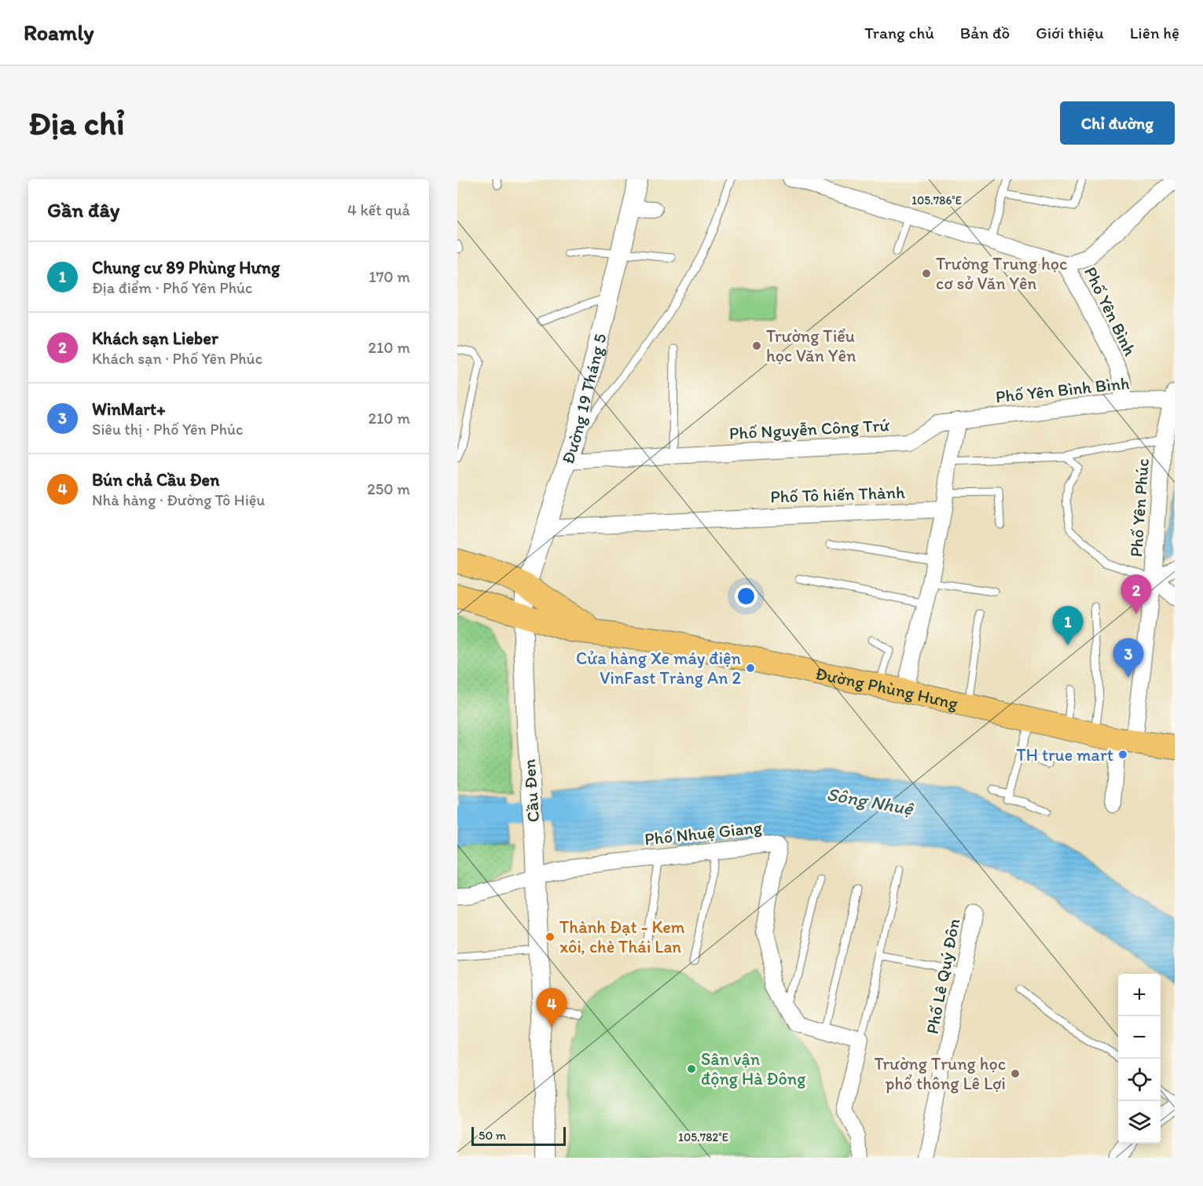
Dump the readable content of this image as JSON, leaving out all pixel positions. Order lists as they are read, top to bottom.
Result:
{
  "streets": {
    "main road": ["Đường Phùng Hưng"],
    "street": [
      "Phố Yên Bình",
      "Phố Yên Bình Bình",
      "Đường 19 Tháng 5",
      "Phố Nguyễn Công Trứ",
      "Phố Tô hiến Thành",
      "Phố Yên Phúc",
      "Cầu Đen",
      "Phố Nhuệ Giang",
      "Phố Lê Quý Đôn"
    ]
  },
  "crossings": [
    ["Phố Yên Bình", "Phố Yên Bình Bình"],
    ["Phố Yên Bình Bình", "Phố Nguyễn Công Trứ"],
    ["Phố Yên Bình Bình", "Phố Yên Phúc"],
    ["Đường 19 Tháng 5", "Phố Nguyễn Công Trứ"],
    ["Đường 19 Tháng 5", "Phố Tô hiến Thành"],
    ["Đường 19 Tháng 5", "Đường Phùng Hưng"],
    ["Đường 19 Tháng 5", "Cầu Đen"],
    ["Phố Yên Phúc", "Đường Phùng Hưng"],
    ["Đường Phùng Hưng", "Cầu Đen"],
    ["Cầu Đen", "Phố Nhuệ Giang"]
  ],
  "water": ["Sông Nhuệ"],
  "places": [
    "Trường Trung học cơ sở Văn Yên",
    "Trường Tiểu học Văn Yên",
    "Cửa hàng Xe máy điện VinFast Tràng An 2",
    "TH true mart",
    "Thành Đạt - Kem xôi, chè Thái Lan",
    "Sân vận động Hà Đông",
    "Trường Trung học phổ thông Lê Lợi"
  ],
  "scale_bar": "50 m",
  "page": {
    "header": "Roamly",
    "nav": [
      "Trang chủ",
      "Bản đồ",
      "Giới thiệu",
      "Liên hệ"
    ],
    "buttons": "Chỉ đường",
    "title": "Địa chỉ",
    "heading": ["Gần đây", "4 kết quả"],
    "list": [
      {
        "mark": "1",
        "name": "Chung cư 89 Phùng Hưng",
        "note": "Địa điểm · Phố Yên Phúc",
        "value": "170 m"
      },
      {
        "mark": "2",
        "name": "Khách sạn Lieber",
        "note": "Khách sạn · Phố Yên Phúc",
        "value": "210 m"
      },
      {
        "mark": "3",
        "name": "WinMart+",
        "note": "Siêu thị · Phố Yên Phúc",
        "value": "210 m"
      },
      {
        "mark": "4",
        "name": "Bún chả Cầu Đen",
        "note": "Nhà hàng · Đường Tô Hiệu",
        "value": "250 m"
      }
    ],
    "pins": [
      "2",
      "1",
      "3",
      "4"
    ],
    "map_buttons": ["+", "−"],
    "scale": "50 m"
  },
  "coordinates": ["105.786°E", "105.782°E"]
}
